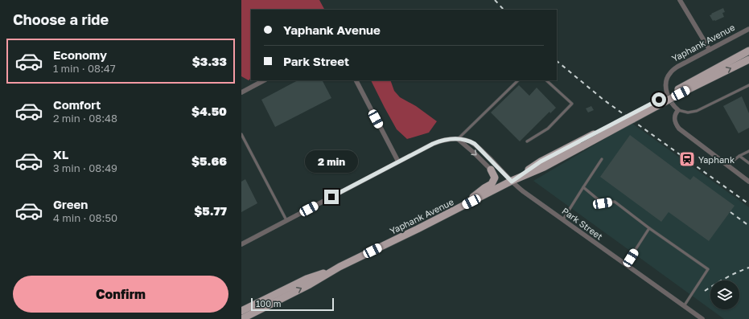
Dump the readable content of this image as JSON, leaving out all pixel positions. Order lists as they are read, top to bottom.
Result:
{
  "streets": {
    "main road": ["Yaphank Avenue"],
    "street": ["Park Street"]
  },
  "crossings": [
    ["Yaphank Avenue", "Park Street"]
  ],
  "places": {
    "station": ["Yaphank"]
  },
  "scale_bar": "100 m",
  "page": {
    "heading": "Choose a ride",
    "banner": ["Yaphank Avenue", "Park Street"],
    "list": [
      {
        "name": "Economy",
        "note": "1 min · 08:47",
        "value": "$3.33"
      },
      {
        "name": "Comfort",
        "note": "2 min · 08:48",
        "value": "$4.50"
      },
      {
        "name": "XL",
        "note": "3 min · 08:49",
        "value": "$5.66"
      },
      {
        "name": "Green",
        "note": "4 min · 08:50",
        "value": "$5.77"
      }
    ],
    "bubble": "2 min",
    "buttons": "Confirm",
    "scale": "100 m"
  }
}
